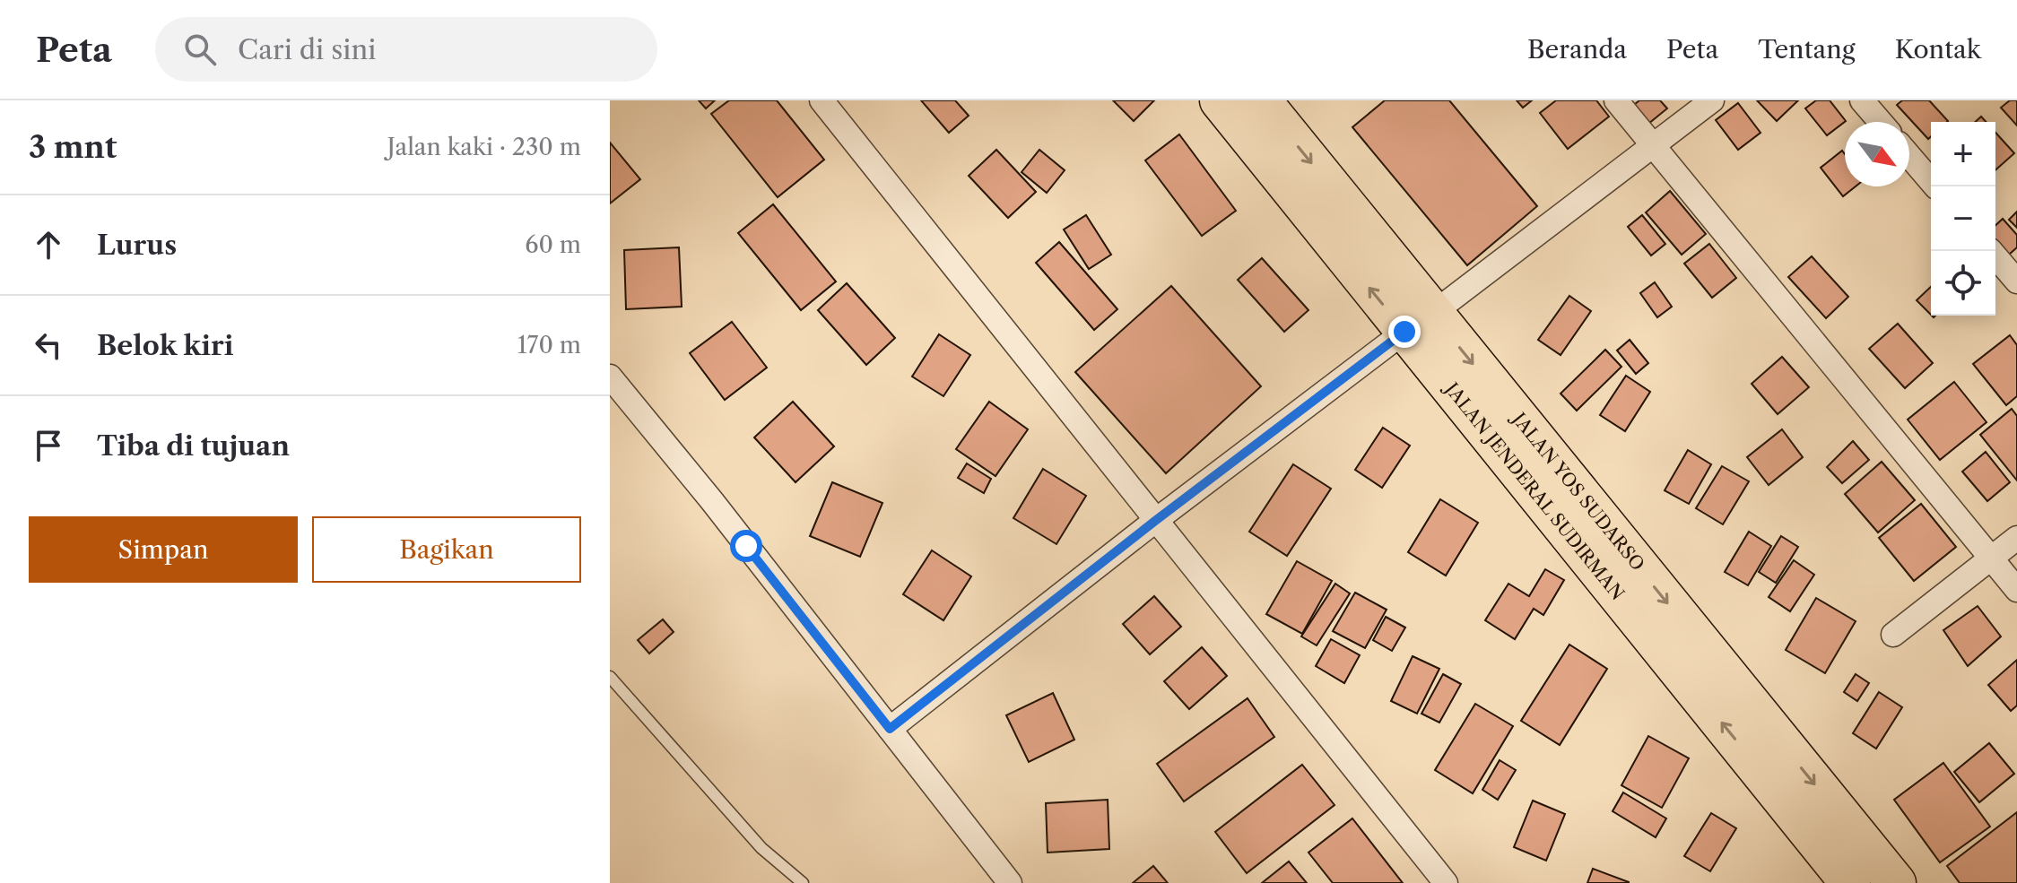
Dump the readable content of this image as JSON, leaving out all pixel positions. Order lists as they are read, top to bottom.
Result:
{
  "streets": {
    "highway": ["JALAN JENDERAL SUDIRMAN", "JALAN YOS SUDARSO"]
  },
  "crossings": [
    ["JALAN JENDERAL SUDIRMAN", "JALAN YOS SUDARSO"]
  ],
  "one_way": ["JALAN JENDERAL SUDIRMAN", "JALAN YOS SUDARSO"],
  "north": "bottom right",
  "page": {
    "header": "Peta",
    "search": "Cari di sini",
    "nav": [
      "Beranda",
      "Peta",
      "Tentang",
      "Kontak"
    ],
    "heading": ["3 mnt", "Jalan kaki · 230 m"],
    "map_buttons": ["+", "−"],
    "list": [
      ["Lurus", "60 m"],
      ["Belok kiri", "170 m"],
      "Tiba di tujuan"
    ],
    "buttons": ["Simpan", "Bagikan"]
  }
}
